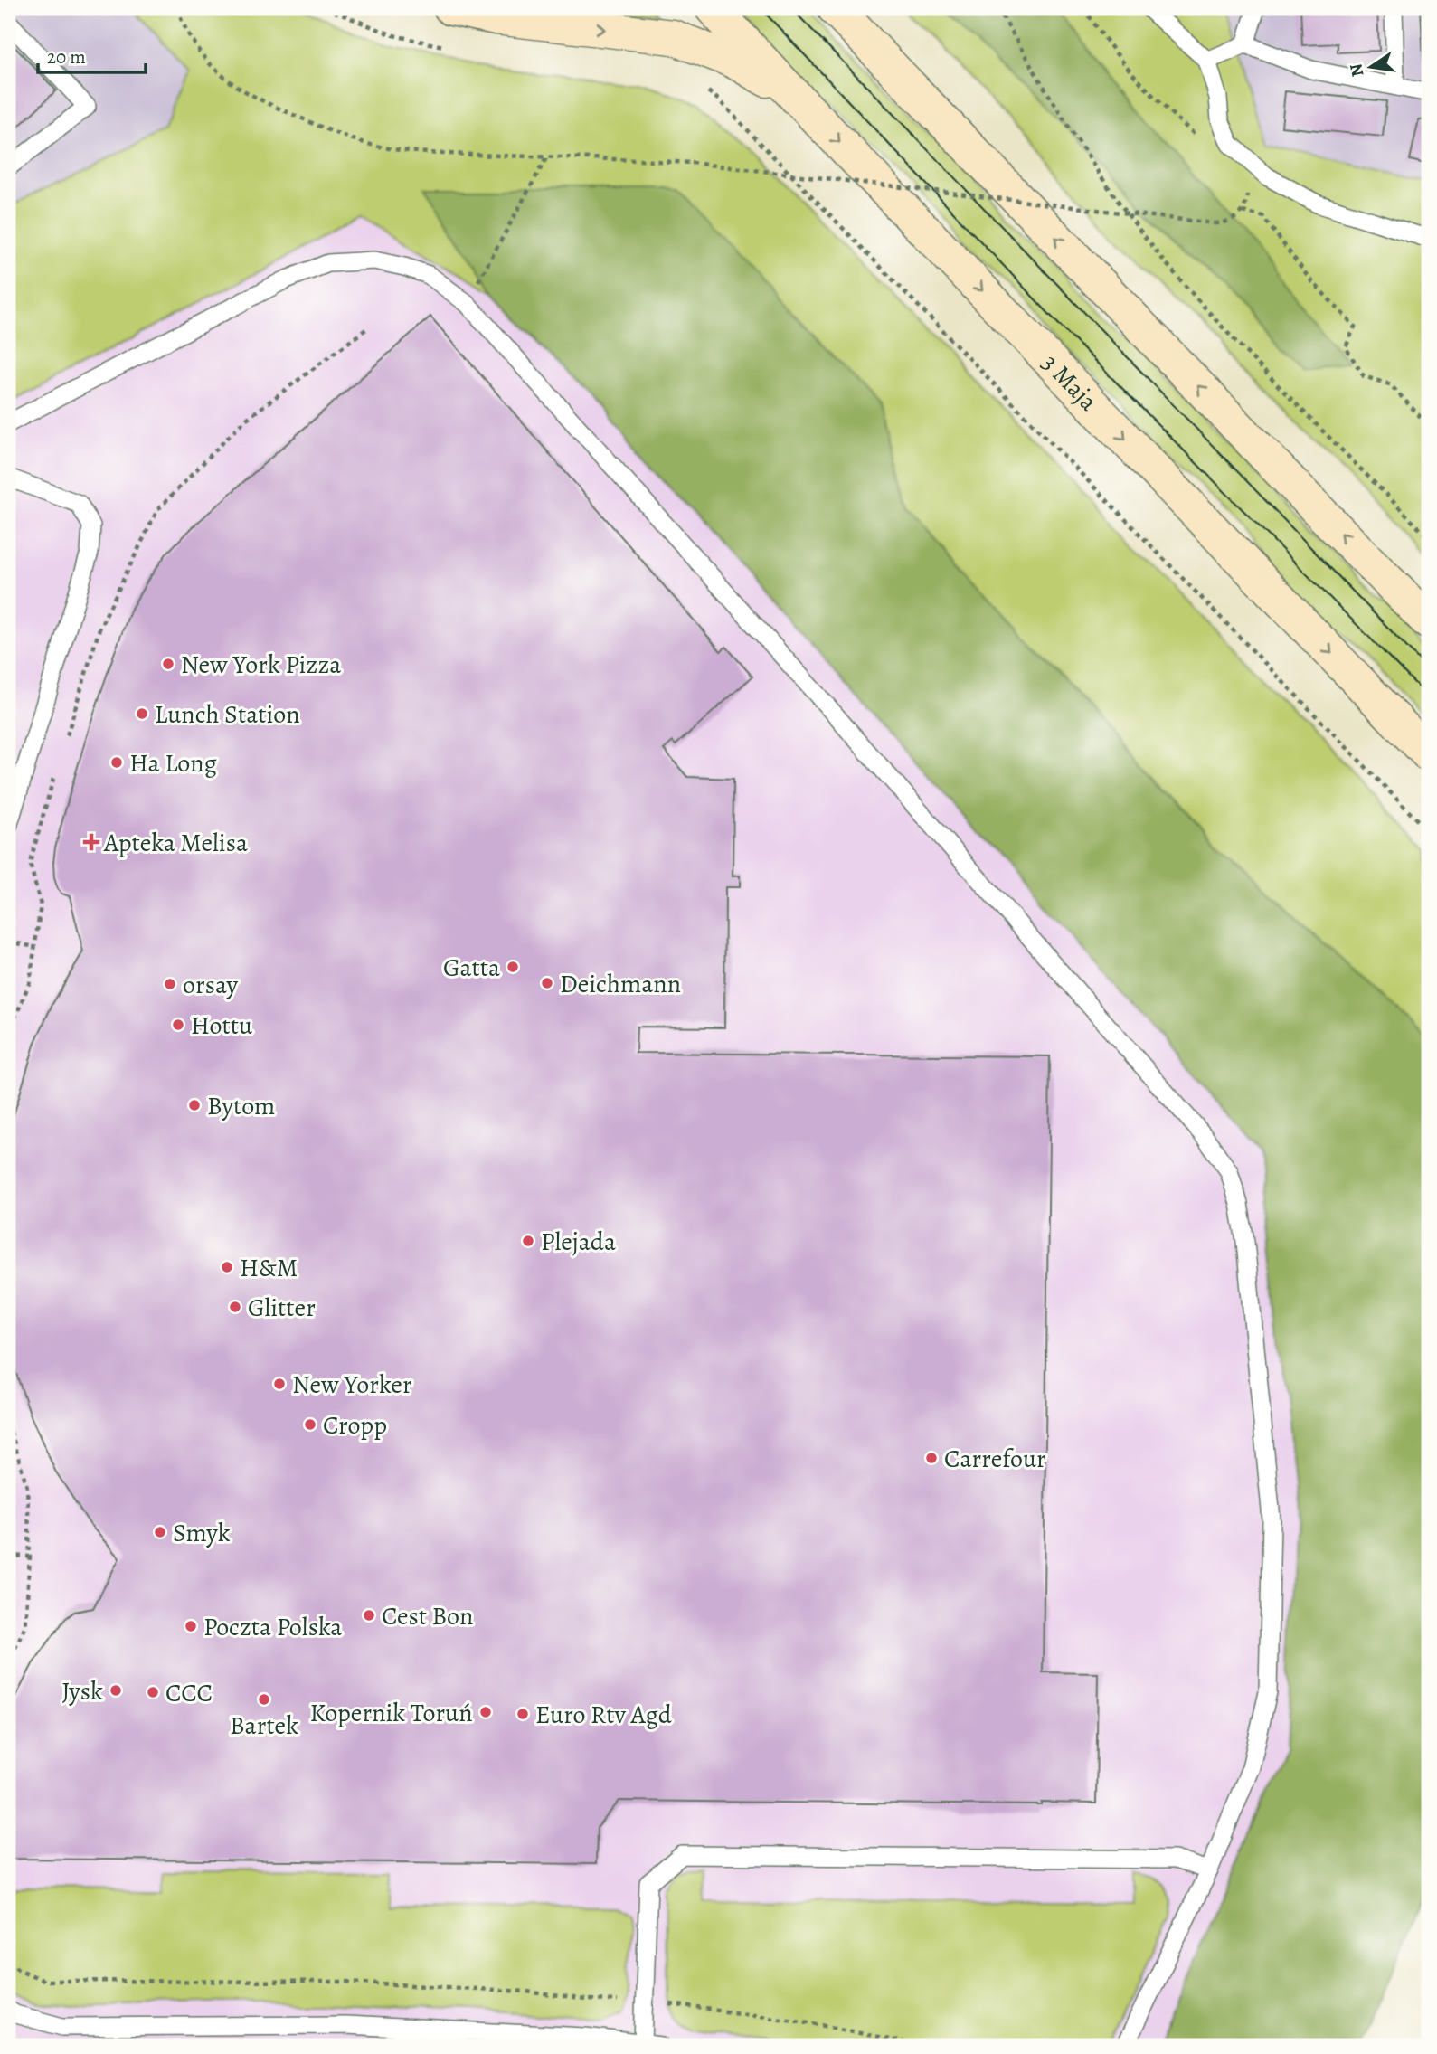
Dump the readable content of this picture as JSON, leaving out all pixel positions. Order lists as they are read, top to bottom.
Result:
{
  "streets": {
    "main road": ["3 Maja"]
  },
  "places": {
    "other": [
      "New York Pizza",
      "Lunch Station",
      "Ha Long",
      "Gatta",
      "Deichmann",
      "orsay",
      "Hottu",
      "Bytom",
      "Plejada",
      "H&M",
      "Glitter",
      "New Yorker",
      "Cropp",
      "Carrefour",
      "Smyk",
      "Cest Bon",
      "Poczta Polska",
      "Jysk",
      "CCC",
      "Bartek",
      "Kopernik Toruń",
      "Euro Rtv Agd"
    ],
    "health": ["Apteka Melisa"]
  },
  "scale_bar": "20 m",
  "north": "left"
}
